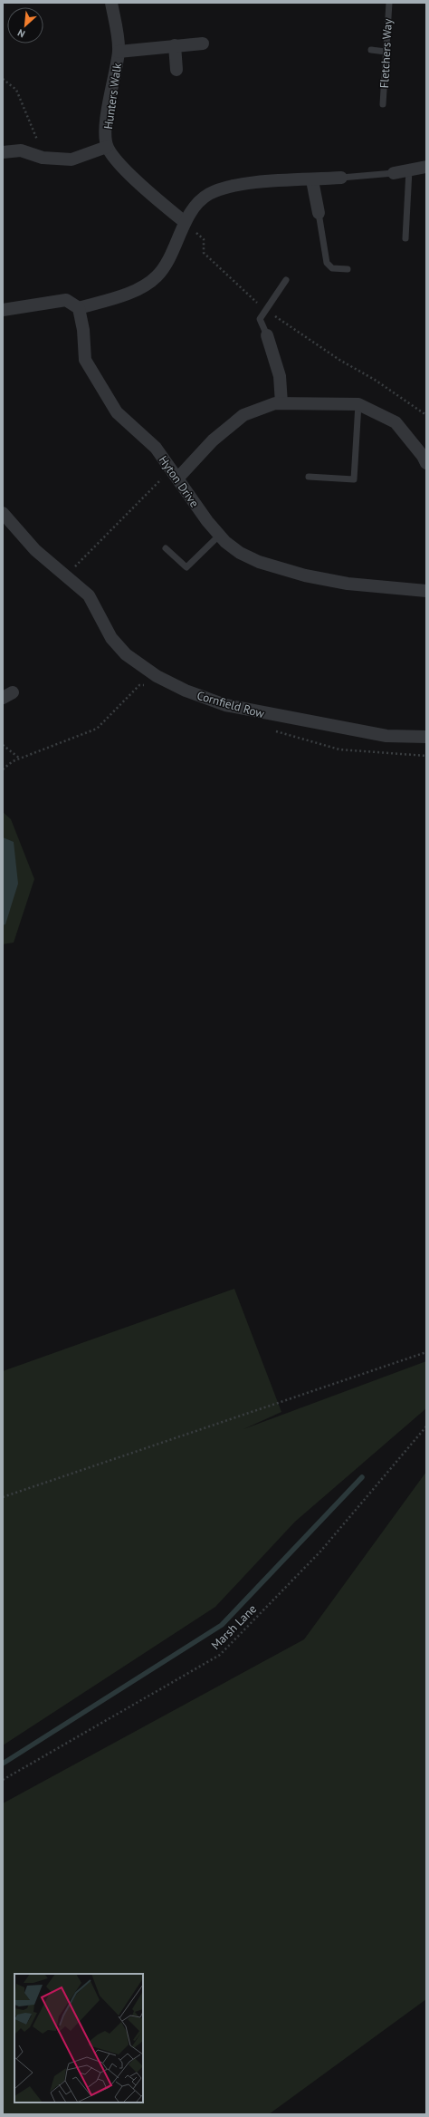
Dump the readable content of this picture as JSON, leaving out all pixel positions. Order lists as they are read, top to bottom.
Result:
{
  "streets": {
    "street": ["Hunters Walk", "Hyton Drive", "Cornfield Row"],
    "lane": ["Fletchers Way"],
    "path": ["Marsh Lane"]
  },
  "north": "bottom left"
}
